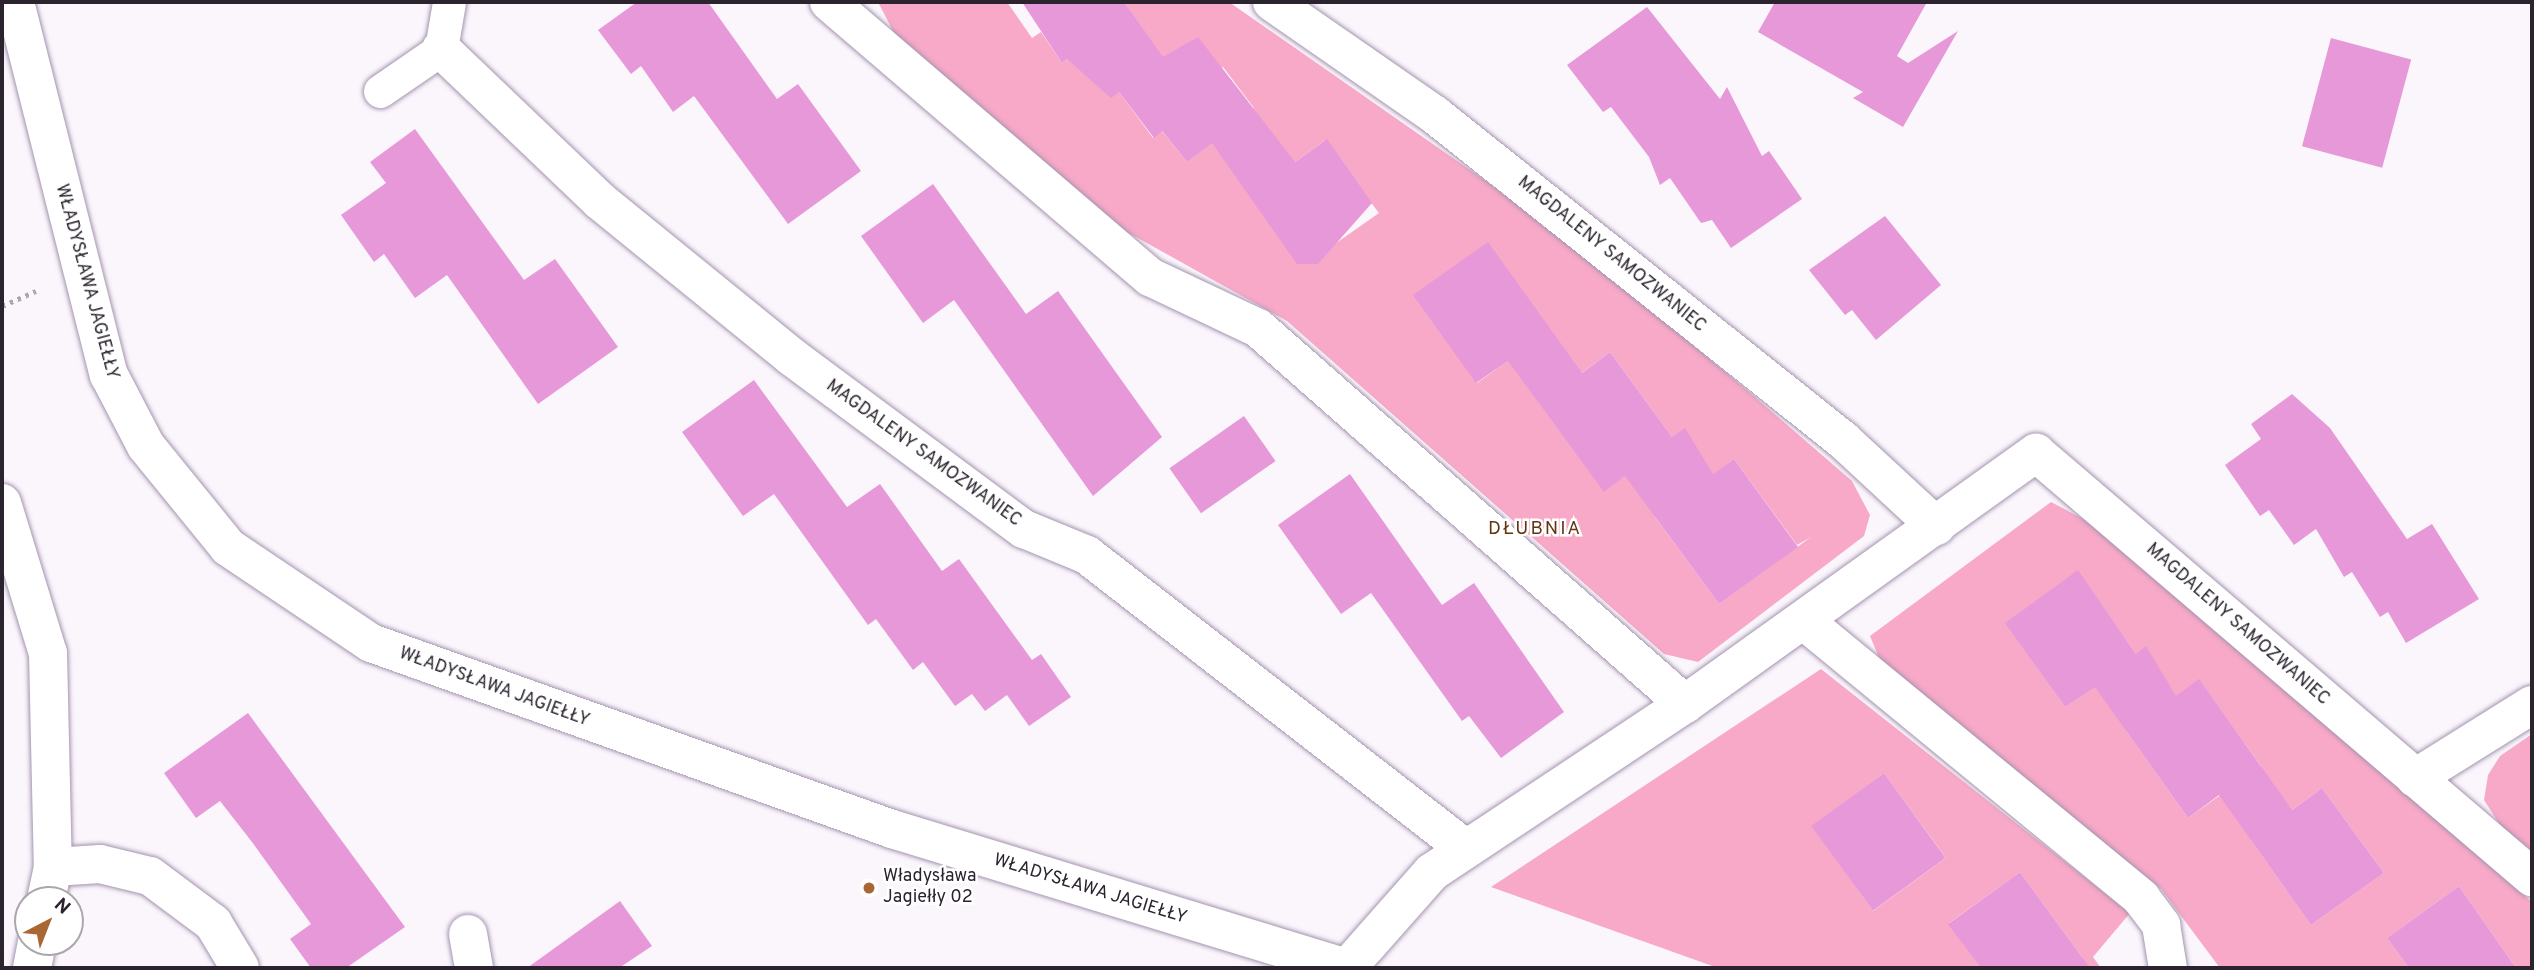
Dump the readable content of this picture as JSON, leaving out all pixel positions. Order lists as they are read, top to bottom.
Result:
{
  "streets": {
    "street": ["MAGDALENY SAMOZWANIEC", "WŁADYSŁAWA JAGIEŁŁY"]
  },
  "crossings": [
    ["MAGDALENY SAMOZWANIEC", "WŁADYSŁAWA JAGIEŁŁY"]
  ],
  "districts": ["DŁUBNIA"],
  "places": ["Władysława Jagiełły 02"],
  "north": "top right"
}
